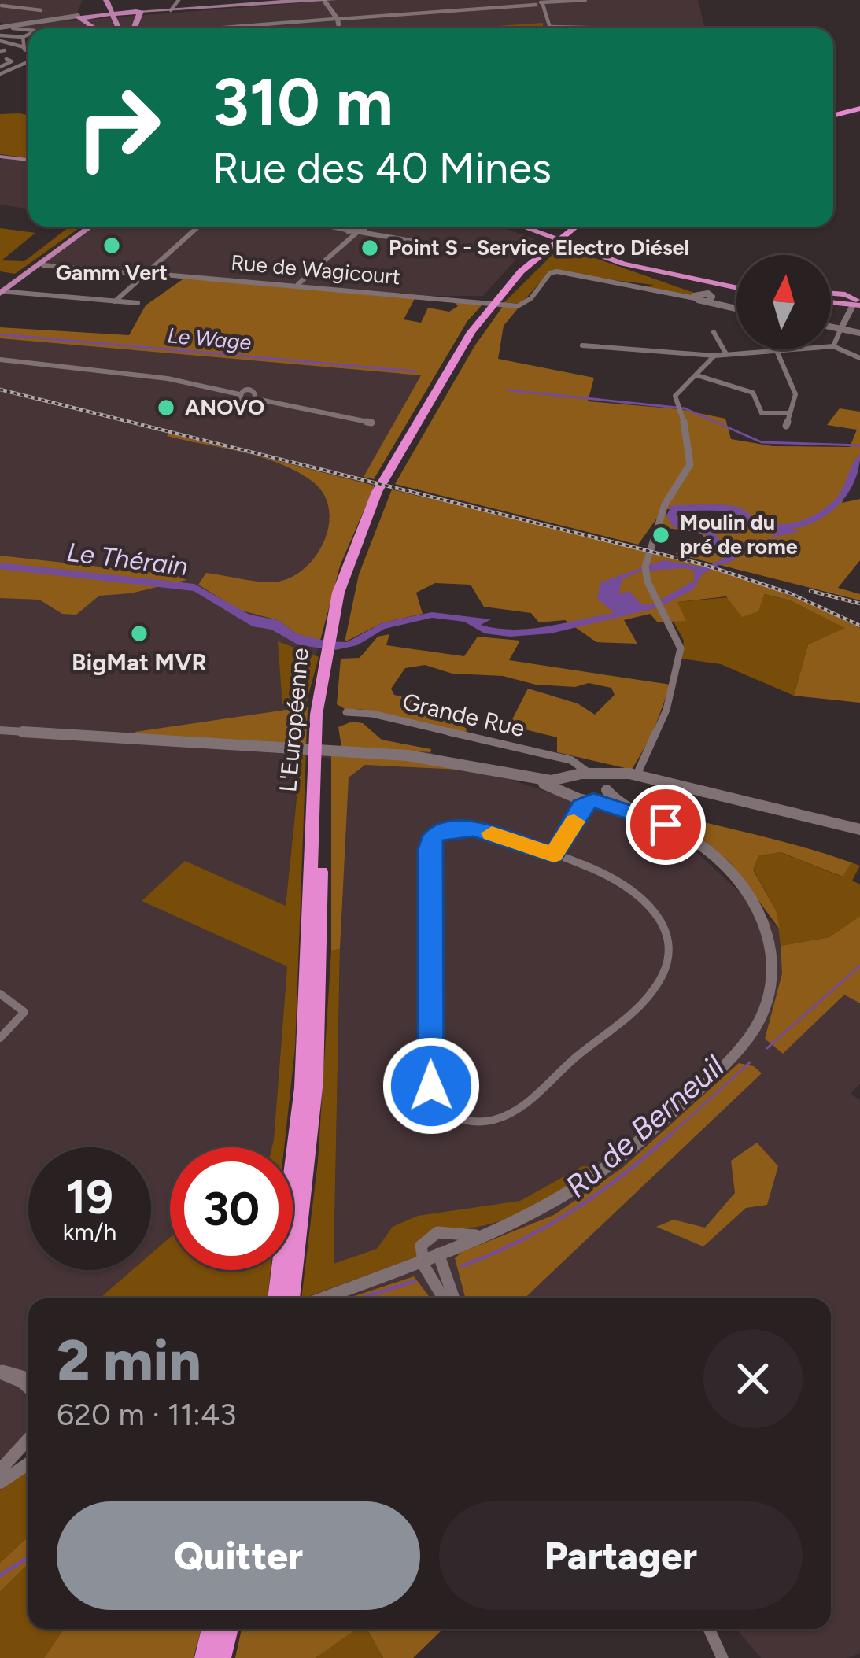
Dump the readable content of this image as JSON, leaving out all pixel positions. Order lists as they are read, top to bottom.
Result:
{
  "streets": {
    "highway": ["L'Européenne"],
    "street": ["Rue de Wagicourt", "Grande Rue"]
  },
  "water": ["Le Wage", "Le Thérain", "Ru de Berneuil"],
  "places": [
    "Gamm Vert",
    "Point S - Service Electro Diésel",
    "ANOVO",
    "Moulin du pré de rome",
    "BigMat MVR"
  ],
  "north": "top",
  "page": {
    "turn": ["310 m", "Rue des 40 Mines"],
    "speed": "19 km/h",
    "limit": "30",
    "heading": ["2 min", "620 m · 11:43"],
    "buttons": ["Quitter", "Partager"]
  }
}
